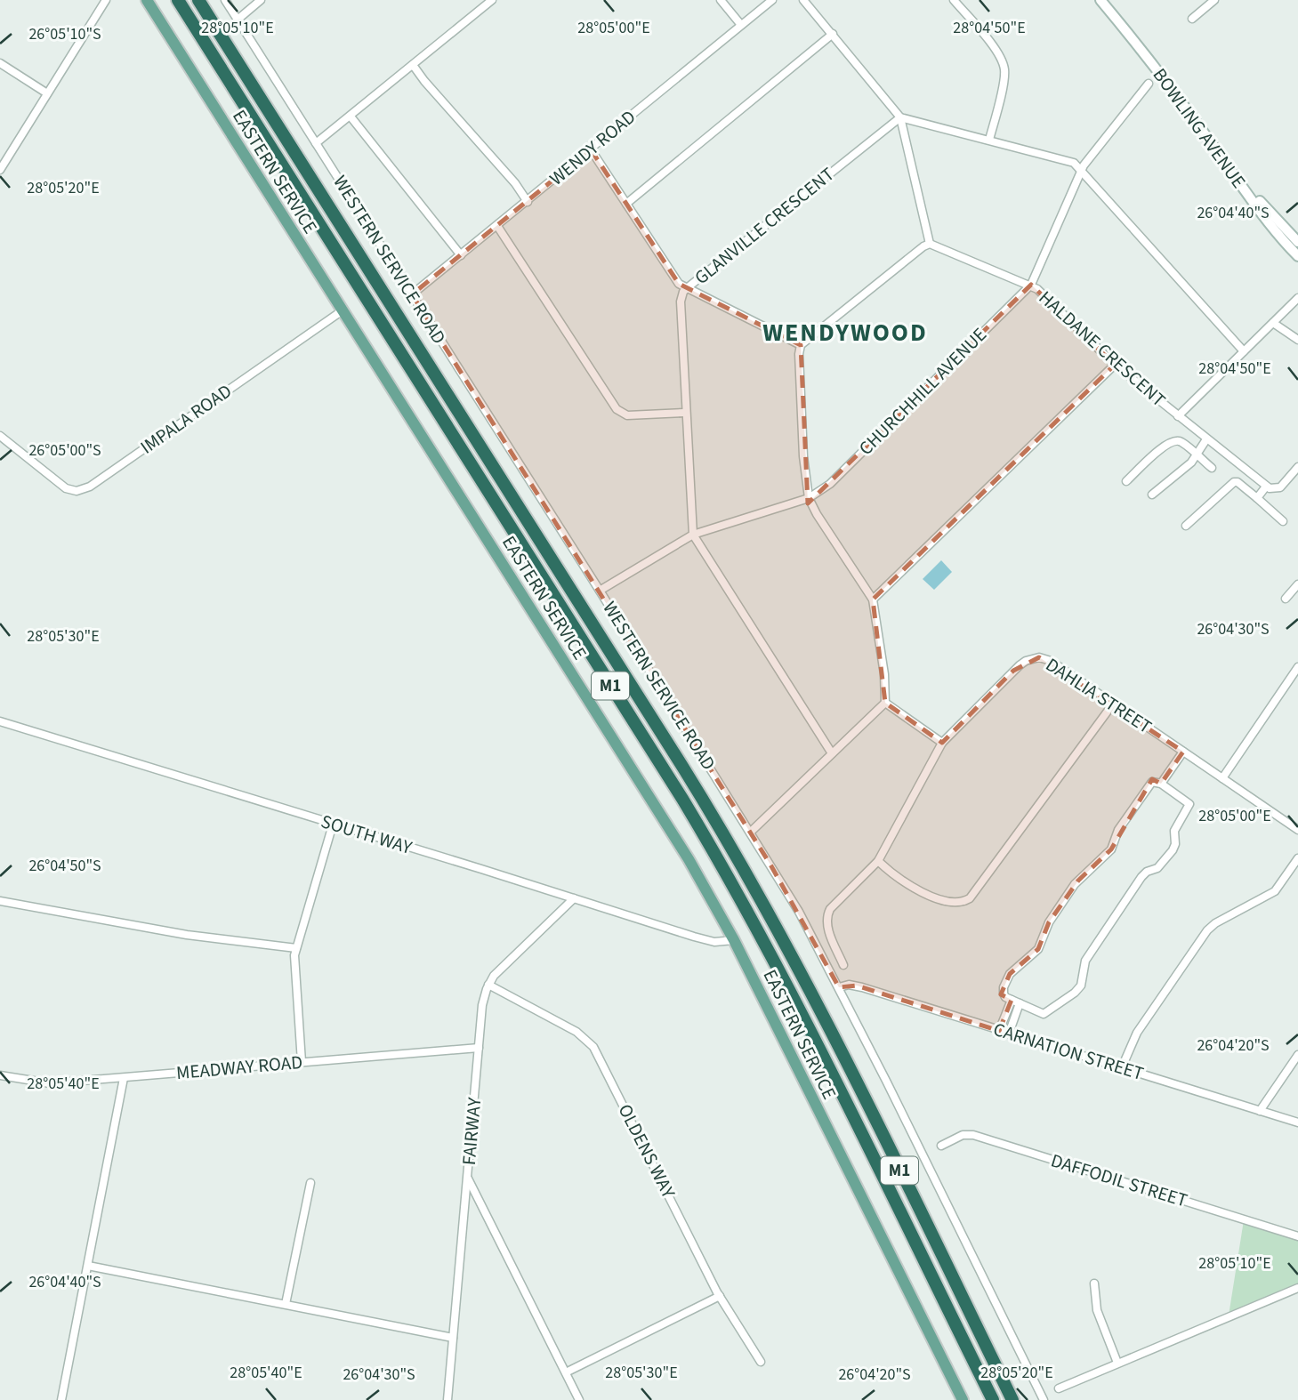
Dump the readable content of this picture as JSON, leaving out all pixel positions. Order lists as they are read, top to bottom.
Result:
{
  "streets": {
    "highway": ["M1"],
    "main road": ["BOWLING AVENUE", "EASTERN SERVICE"],
    "street": [
      "WENDY ROAD",
      "GLANVILLE CRESCENT",
      "WESTERN SERVICE ROAD",
      "HALDANE CRESCENT",
      "CHURCHHILL AVENUE",
      "IMPALA ROAD",
      "DAHLIA STREET",
      "SOUTH WAY",
      "CARNATION STREET",
      "MEADWAY ROAD",
      "FAIRWAY",
      "OLDENS WAY",
      "DAFFODIL STREET"
    ]
  },
  "crossings": [
    ["WENDY ROAD", "WESTERN SERVICE ROAD"],
    ["EASTERN SERVICE", "IMPALA ROAD"],
    ["EASTERN SERVICE", "SOUTH WAY"],
    ["GLANVILLE CRESCENT", "CHURCHHILL AVENUE"],
    ["WESTERN SERVICE ROAD", "CHURCHHILL AVENUE"],
    ["WESTERN SERVICE ROAD", "CARNATION STREET"],
    ["HALDANE CRESCENT", "CHURCHHILL AVENUE"],
    ["SOUTH WAY", "FAIRWAY"],
    ["MEADWAY ROAD", "FAIRWAY"],
    ["FAIRWAY", "OLDENS WAY"]
  ],
  "districts": ["WENDYWOOD"],
  "coordinates": [
    "28°05'10\"E",
    "28°05'00\"E",
    "28°04'50\"E",
    "26°05'10\"S",
    "28°05'20\"E",
    "26°04'40\"S",
    "26°05'00\"S",
    "26°04'30\"S",
    "28°05'30\"E",
    "26°04'50\"S",
    "26°04'20\"S",
    "28°05'40\"E"
  ]
}
